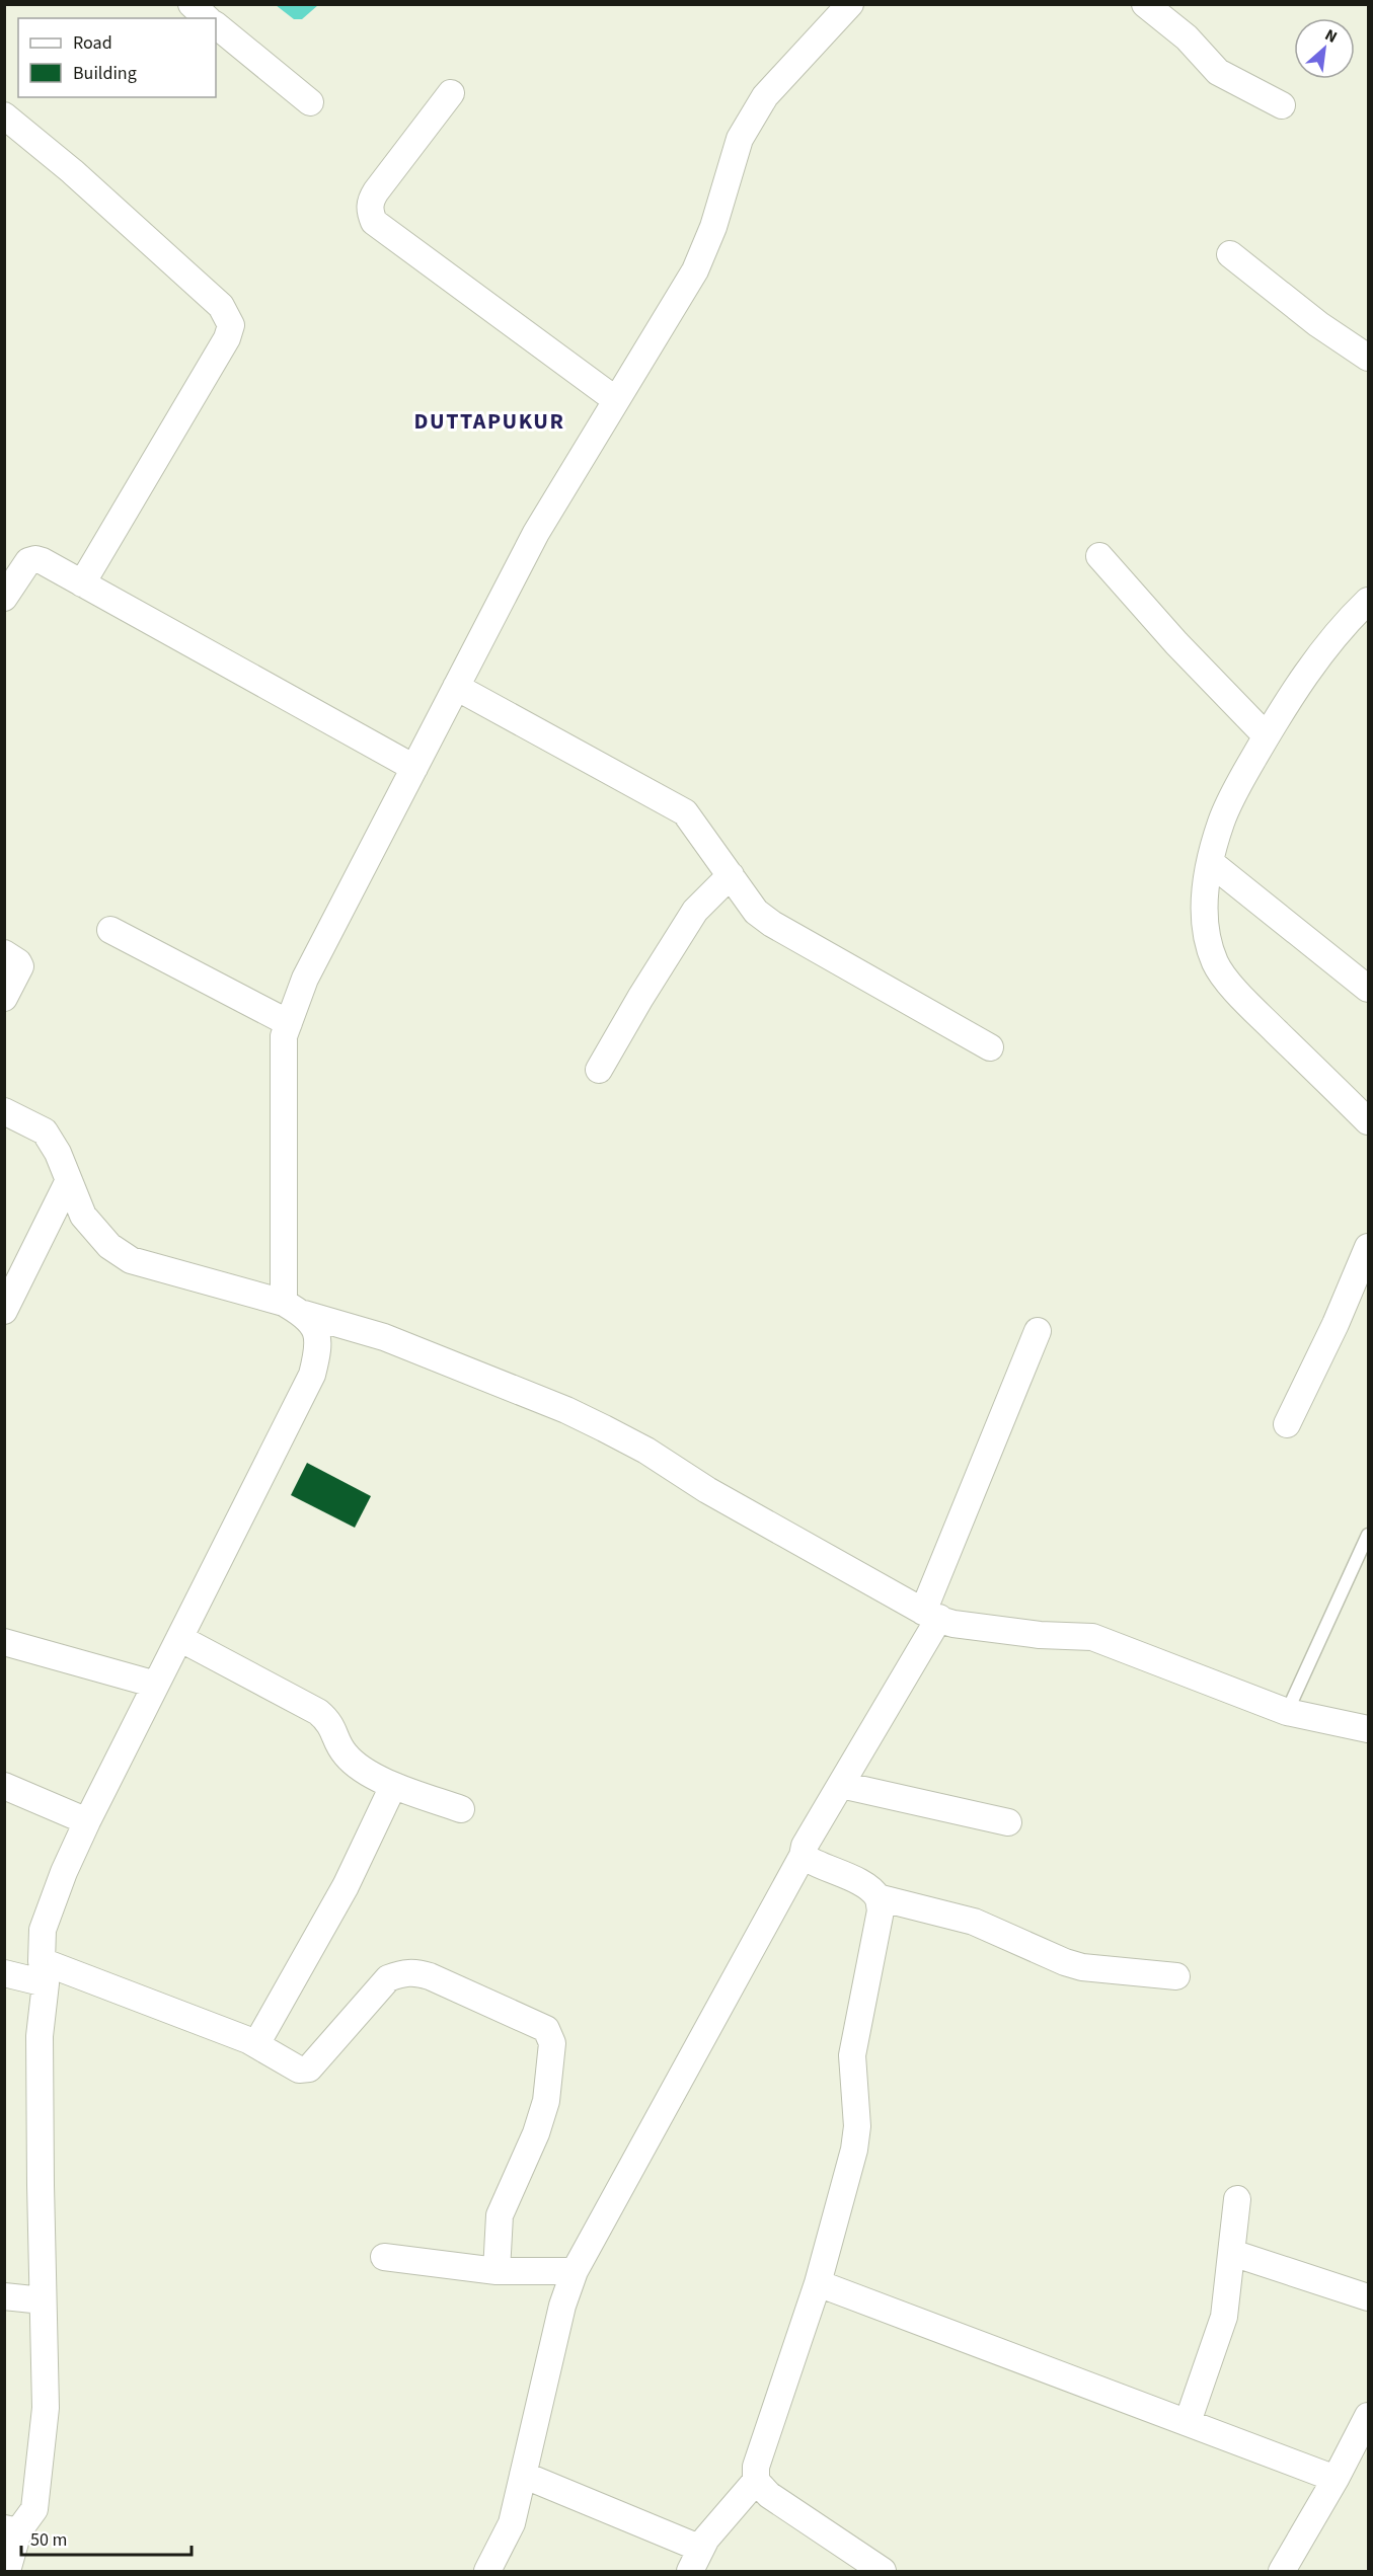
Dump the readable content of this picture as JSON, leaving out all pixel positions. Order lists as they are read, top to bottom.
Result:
{
  "districts": ["DUTTAPUKUR"],
  "legend": ["Road", "Building"],
  "scale_bar": "50 m",
  "north": "top right"
}
